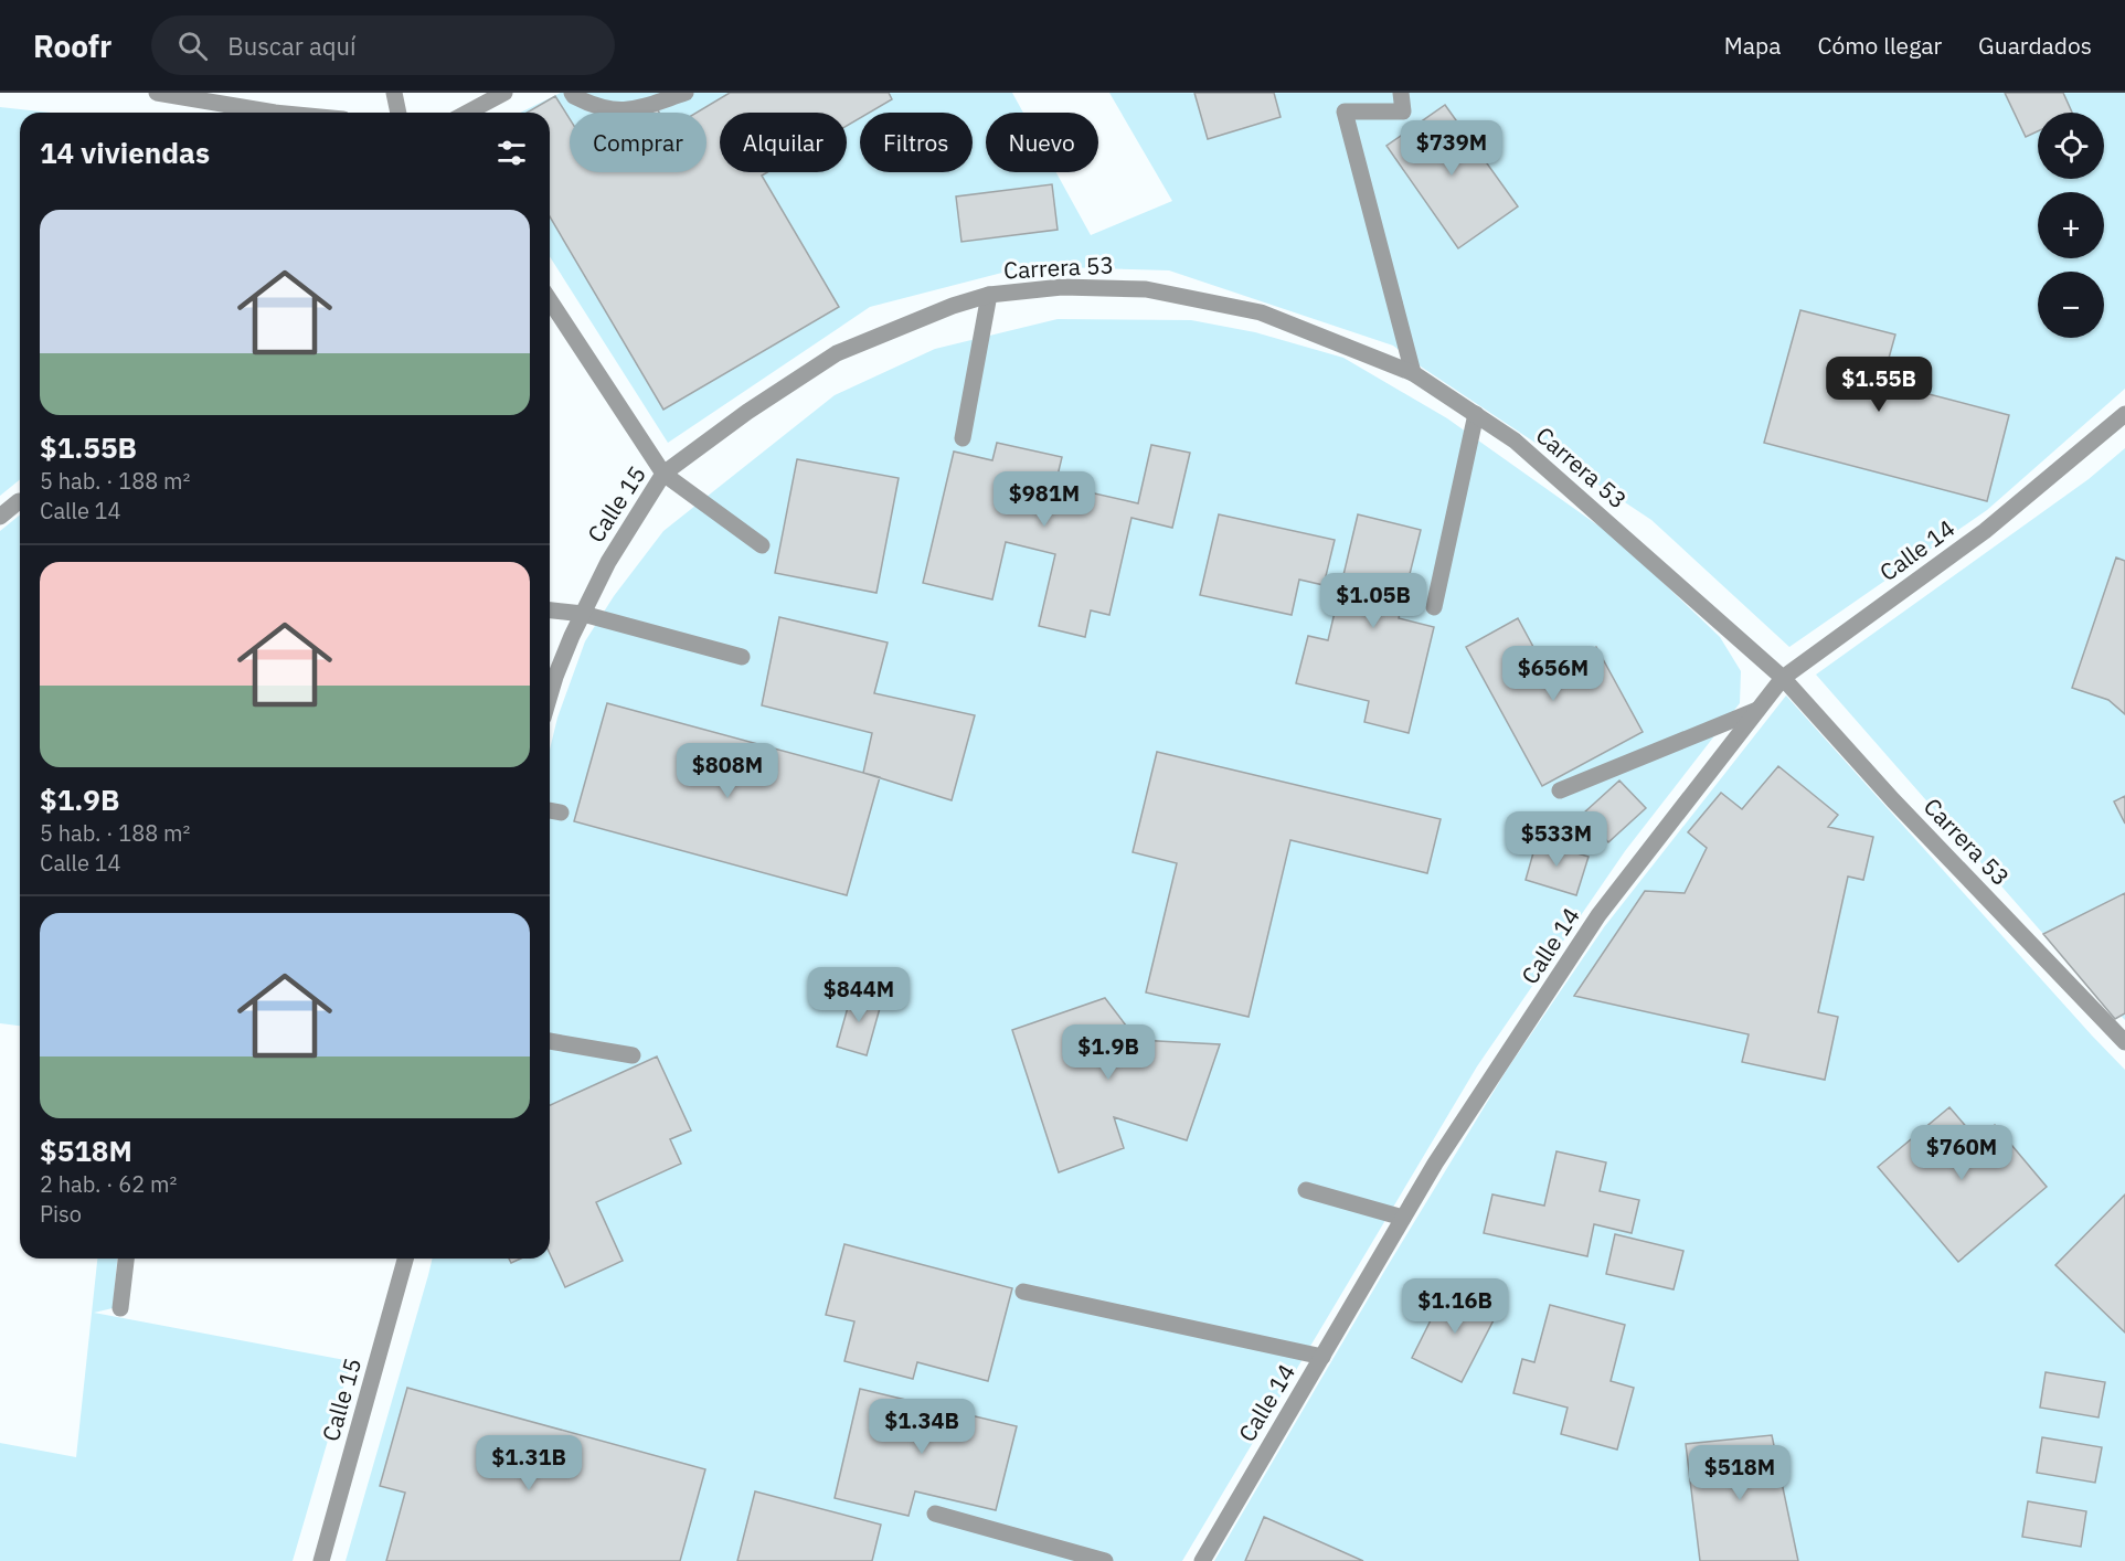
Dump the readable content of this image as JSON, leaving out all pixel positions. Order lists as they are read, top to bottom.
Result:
{
  "streets": {
    "street": ["Carrera 53", "Calle 15", "Calle 14"]
  },
  "crossings": [
    ["Carrera 53", "Calle 15"],
    ["Carrera 53", "Calle 14"]
  ],
  "page": {
    "header": "Roofr",
    "search": "Buscar aquí",
    "nav": ["Mapa", "Cómo llegar", "Guardados"],
    "map_buttons": ["+", "−"],
    "chip": [
      "Comprar",
      "Alquilar",
      "Filtros",
      "Nuevo"
    ],
    "heading": "14 viviendas",
    "price": [
      "$739M",
      "$1.55B",
      "$981M",
      "$1.05B",
      "$656M",
      "$808M",
      "$533M",
      "$844M",
      "$1.9B",
      "$760M",
      "$1.16B",
      "$1.34B",
      "$1.31B",
      "$518M"
    ],
    "list": [
      {
        "name": "$1.55B",
        "note": "5 hab. · 188 m² · Calle 14"
      },
      {
        "name": "$1.9B",
        "note": "5 hab. · 188 m² · Calle 14"
      },
      {
        "name": "$518M",
        "note": "2 hab. · 62 m² · Piso"
      }
    ]
  }
}
